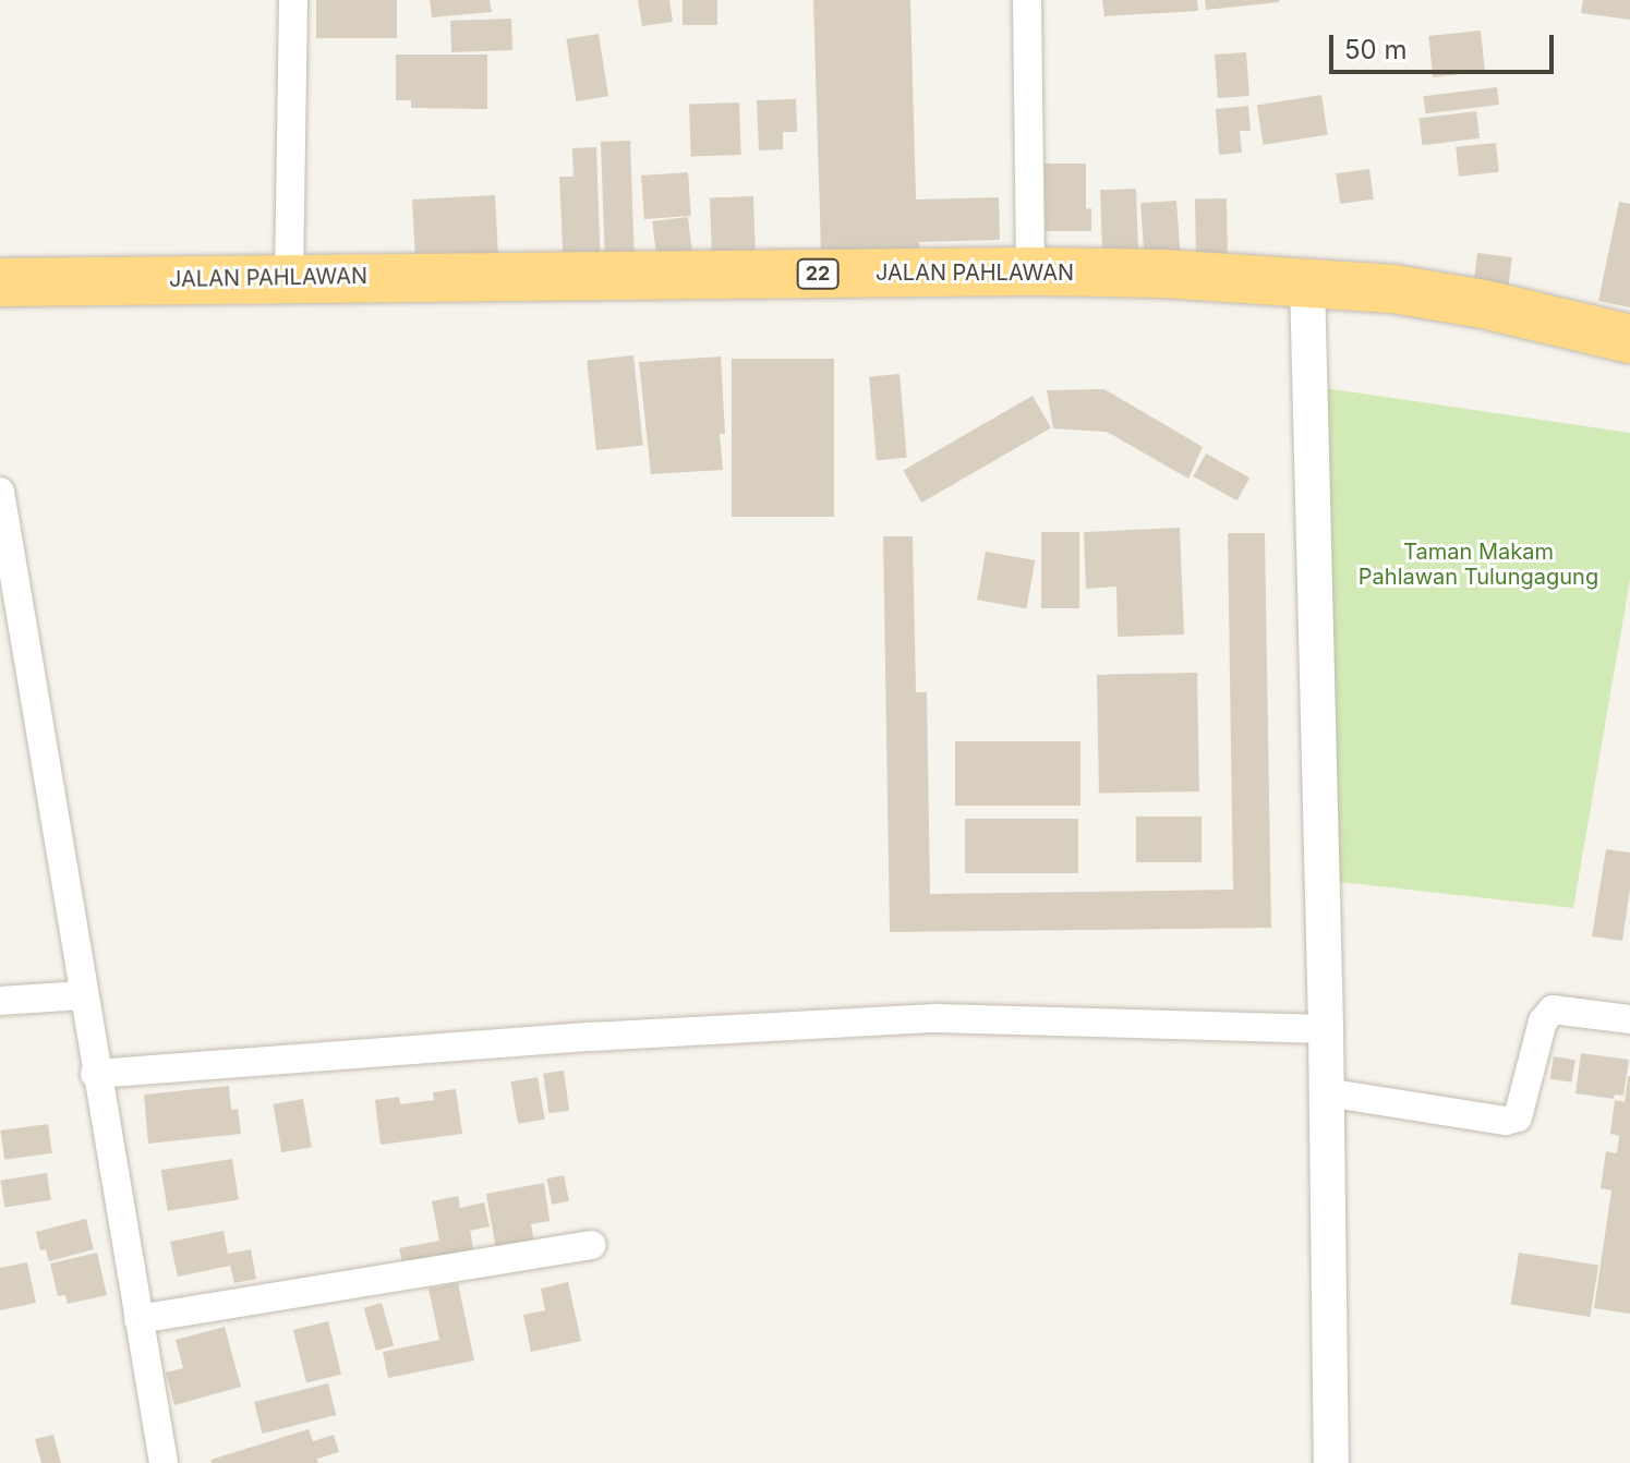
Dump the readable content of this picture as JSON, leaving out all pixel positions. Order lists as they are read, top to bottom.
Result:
{
  "streets": {
    "highway": ["JALAN PAHLAWAN", "22"]
  },
  "parks": ["Taman Makam Pahlawan Tulungagung"],
  "scale_bar": "50 m"
}
